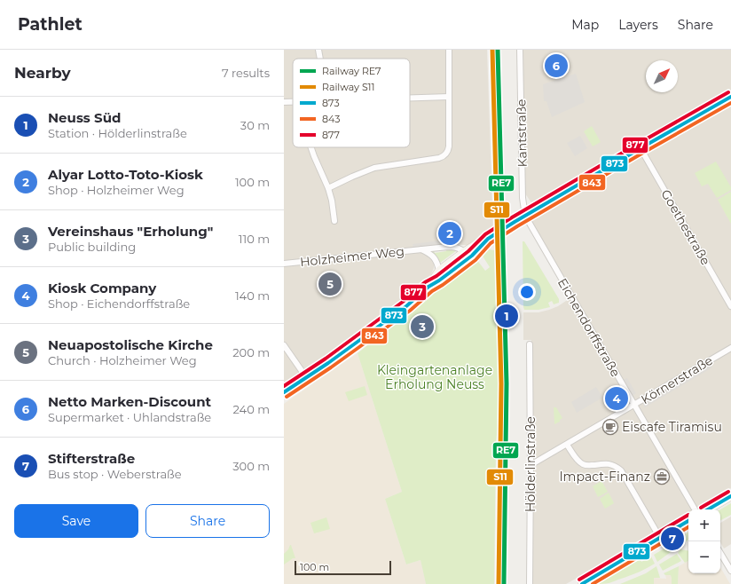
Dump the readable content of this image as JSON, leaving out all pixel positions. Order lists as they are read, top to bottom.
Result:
{
  "streets": {
    "street": [
      "Kantstraße",
      "Goethestraße",
      "Holzheimer Weg",
      "Eichendorffstraße",
      "Körnerstraße",
      "Hölderlinstraße"
    ]
  },
  "crossings": [
    ["Kantstraße", "Eichendorffstraße"],
    ["Eichendorffstraße", "Körnerstraße"],
    ["Körnerstraße", "Hölderlinstraße"]
  ],
  "parks": ["Kleingartenanlage Erholung Neuss"],
  "places": {
    "cafe": ["Eiscafe Tiramisu"],
    "office": ["Impact-Finanz"]
  },
  "lines": [
    "rail line RE7",
    "rail line S11",
    "transit line 877",
    "transit line 873",
    "transit line 843"
  ],
  "legend": [
    "Railway RE7",
    "Railway S11",
    "873",
    "843",
    "877"
  ],
  "scale_bar": "100 m",
  "north": "top right",
  "page": {
    "header": "Pathlet",
    "nav": ["Map", "Layers", "Share"],
    "heading": ["Nearby", "7 results"],
    "pins": [
      "6",
      "2",
      "5",
      "1",
      "3",
      "4",
      "7"
    ],
    "list": [
      {
        "mark": "1",
        "name": "Neuss Süd",
        "note": "Station · Hölderlinstraße",
        "value": "30 m"
      },
      {
        "mark": "2",
        "name": "Alyar Lotto-Toto-Kiosk",
        "note": "Shop · Holzheimer Weg",
        "value": "100 m"
      },
      {
        "mark": "3",
        "name": "Vereinshaus \"Erholung\"",
        "note": "Public building",
        "value": "110 m"
      },
      {
        "mark": "4",
        "name": "Kiosk Company",
        "note": "Shop · Eichendorffstraße",
        "value": "140 m"
      },
      {
        "mark": "5",
        "name": "Neuapostolische Kirche",
        "note": "Church · Holzheimer Weg",
        "value": "200 m"
      },
      {
        "mark": "6",
        "name": "Netto Marken-Discount",
        "note": "Supermarket · Uhlandstraße",
        "value": "240 m"
      },
      {
        "mark": "7",
        "name": "Stifterstraße",
        "note": "Bus stop · Weberstraße",
        "value": "300 m"
      }
    ],
    "buttons": ["Save", "Share"],
    "map_buttons": ["+", "−"],
    "scale": "100 m"
  }
}
